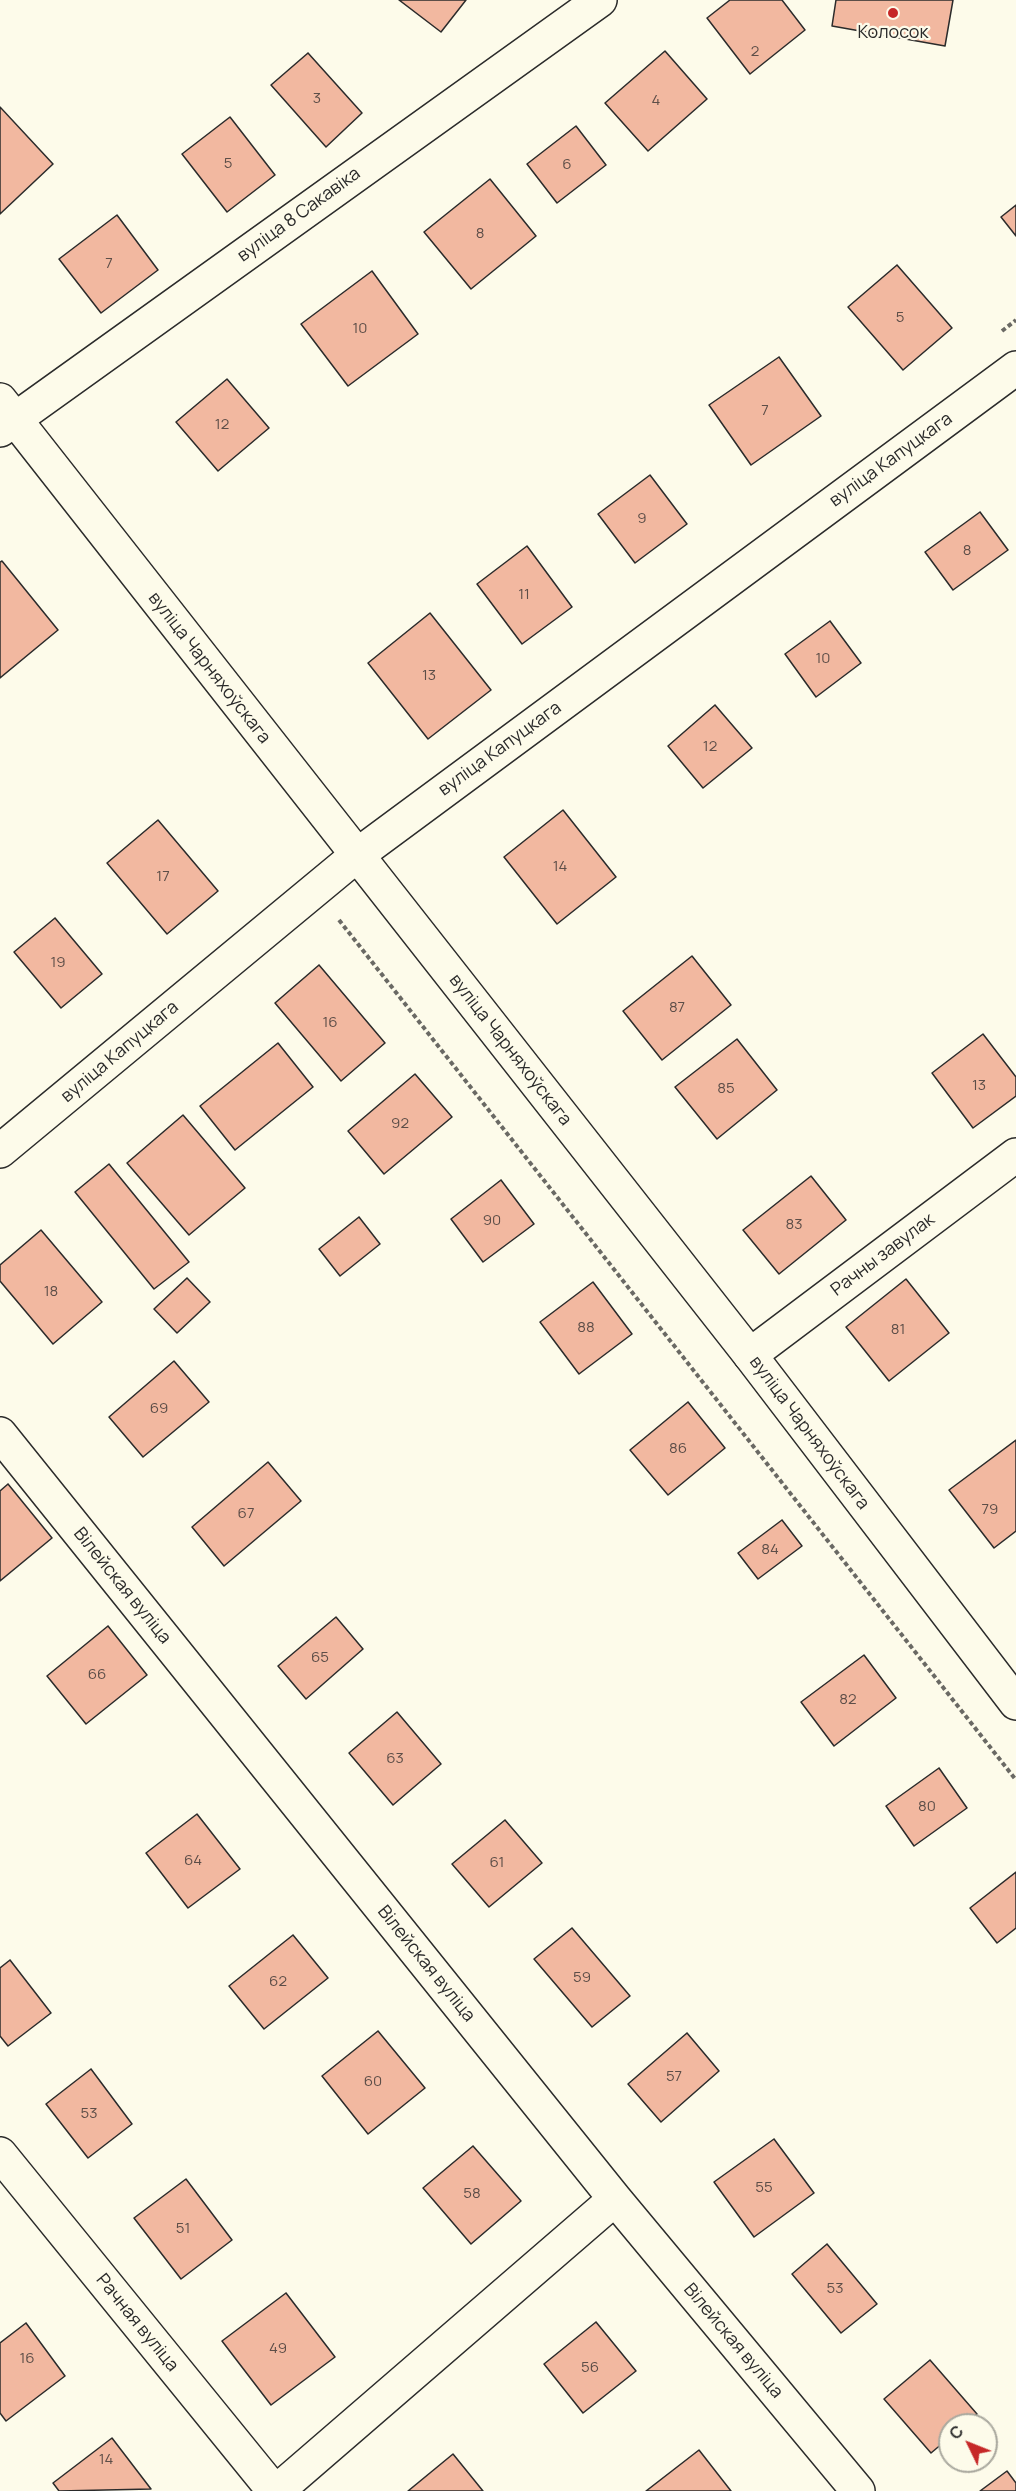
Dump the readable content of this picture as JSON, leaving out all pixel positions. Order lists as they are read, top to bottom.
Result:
{
  "streets": {
    "street": [
      "вуліца 8 Сакавіка",
      "вуліца Капуцкага",
      "вуліца Чарняхоўскага",
      "Рачны завулак",
      "Вілейская вуліца",
      "Рачная вуліца"
    ]
  },
  "crossings": [
    ["вуліца 8 Сакавіка", "вуліца Чарняхоўскага"],
    ["вуліца Капуцкага", "вуліца Чарняхоўскага"],
    ["вуліца Чарняхоўскага", "Рачны завулак"]
  ],
  "places": ["Колосок"],
  "house_numbers": [
    "2",
    "3",
    "4",
    "5",
    "6",
    "8",
    "7",
    "5",
    "10",
    "7",
    "12",
    "9",
    "8",
    "11",
    "10",
    "13",
    "12",
    "14",
    "17",
    "19",
    "87",
    "16",
    "13",
    "85",
    "92",
    "90",
    "83",
    "18",
    "88",
    "81",
    "69",
    "86",
    "79",
    "67",
    "84",
    "65",
    "66",
    "82",
    "63",
    "80",
    "64",
    "61",
    "59",
    "62",
    "57",
    "60",
    "53",
    "55",
    "58",
    "51",
    "53",
    "49",
    "16",
    "56",
    "14"
  ],
  "north": "top left"
}
